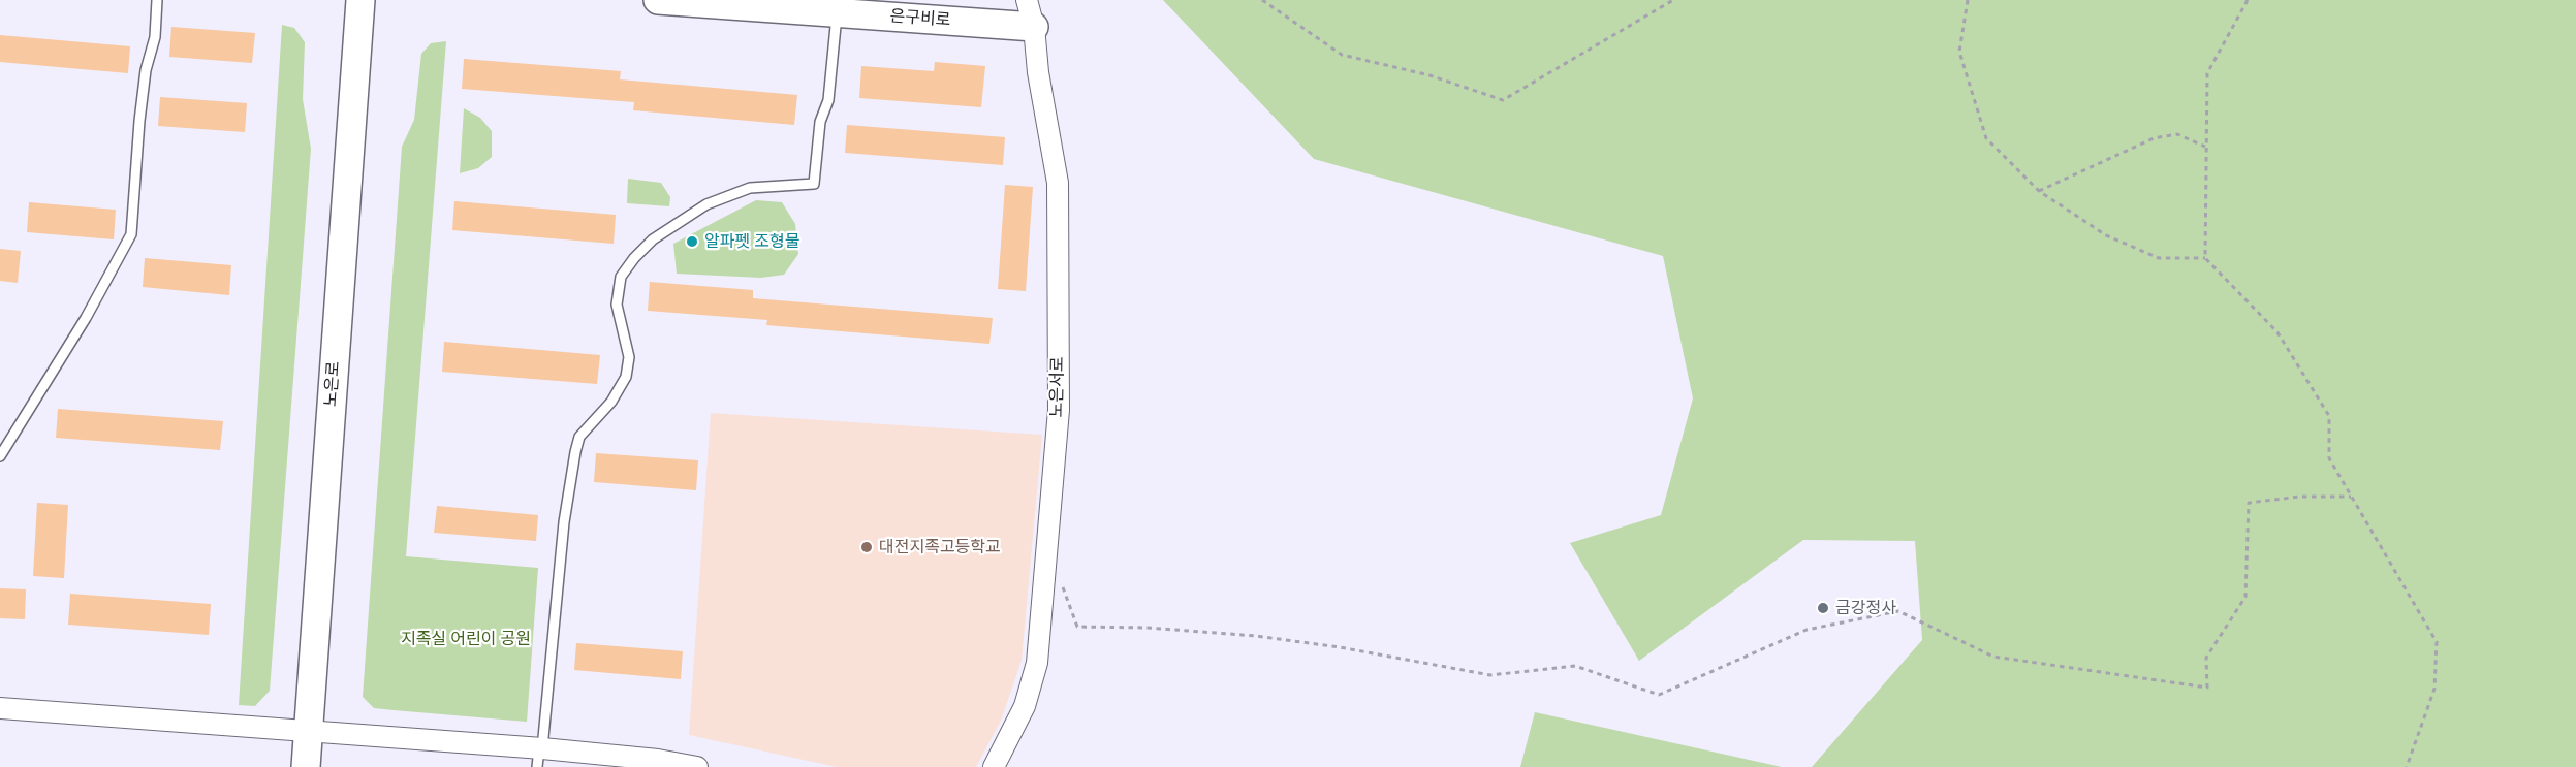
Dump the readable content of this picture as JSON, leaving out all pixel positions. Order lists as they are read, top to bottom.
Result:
{
  "streets": {
    "street": ["은구비로", "노은로", "노은서로"]
  },
  "crossings": [
    ["은구비로", "노은서로"]
  ],
  "parks": ["지족실 어린이 공원"],
  "places": ["알파펫 조형물", "대전지족고등학교", "금강정사"]
}
